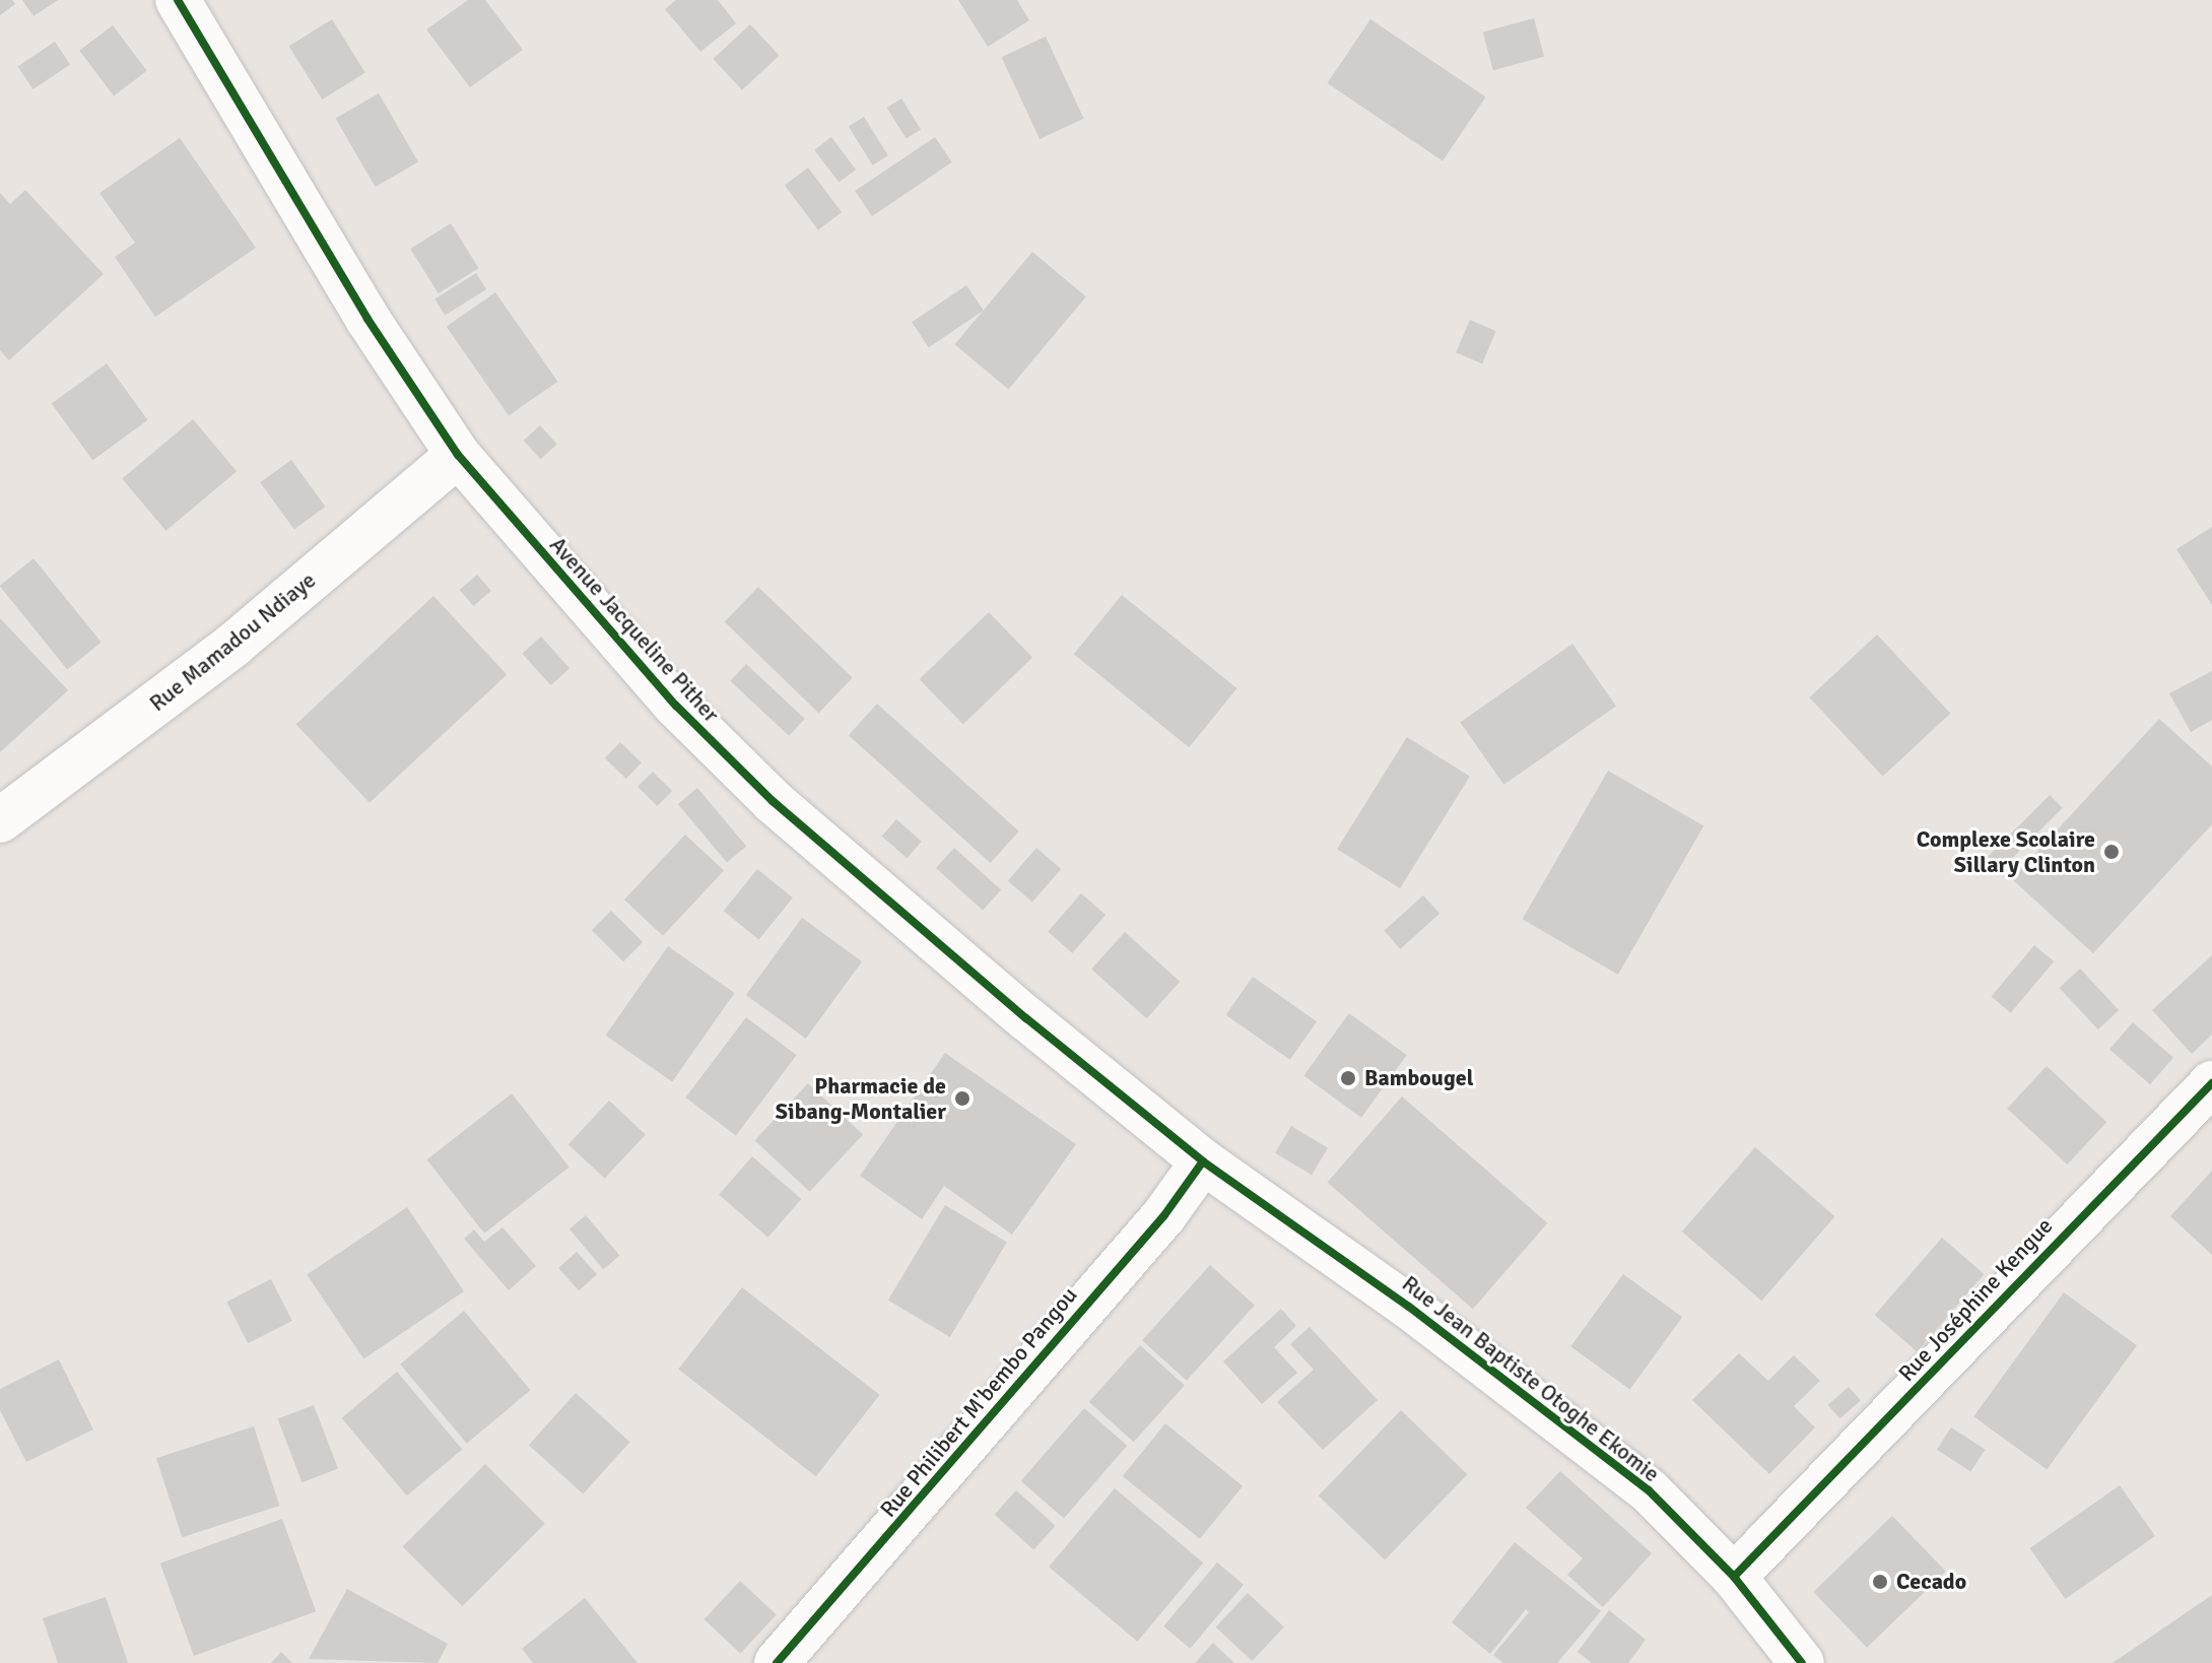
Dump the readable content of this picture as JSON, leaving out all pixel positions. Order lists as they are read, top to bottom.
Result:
{
  "streets": {
    "street": [
      "Avenue Jacqueline Pither",
      "Rue Mamadou Ndiaye",
      "Rue Joséphine Kengue",
      "Rue Jean Baptiste Otoghe Ekomie",
      "Rue Philibert M'bembo Pangou"
    ]
  },
  "crossings": [
    ["Avenue Jacqueline Pither", "Rue Mamadou Ndiaye"],
    ["Avenue Jacqueline Pither", "Rue Jean Baptiste Otoghe Ekomie"],
    ["Avenue Jacqueline Pither", "Rue Philibert M'bembo Pangou"],
    ["Rue Joséphine Kengue", "Rue Jean Baptiste Otoghe Ekomie"],
    ["Rue Jean Baptiste Otoghe Ekomie", "Rue Philibert M'bembo Pangou"]
  ],
  "places": [
    "Complexe Scolaire Sillary Clinton",
    "Bambougel",
    "Pharmacie de Sibang-Montalier",
    "Cecado"
  ]
}
